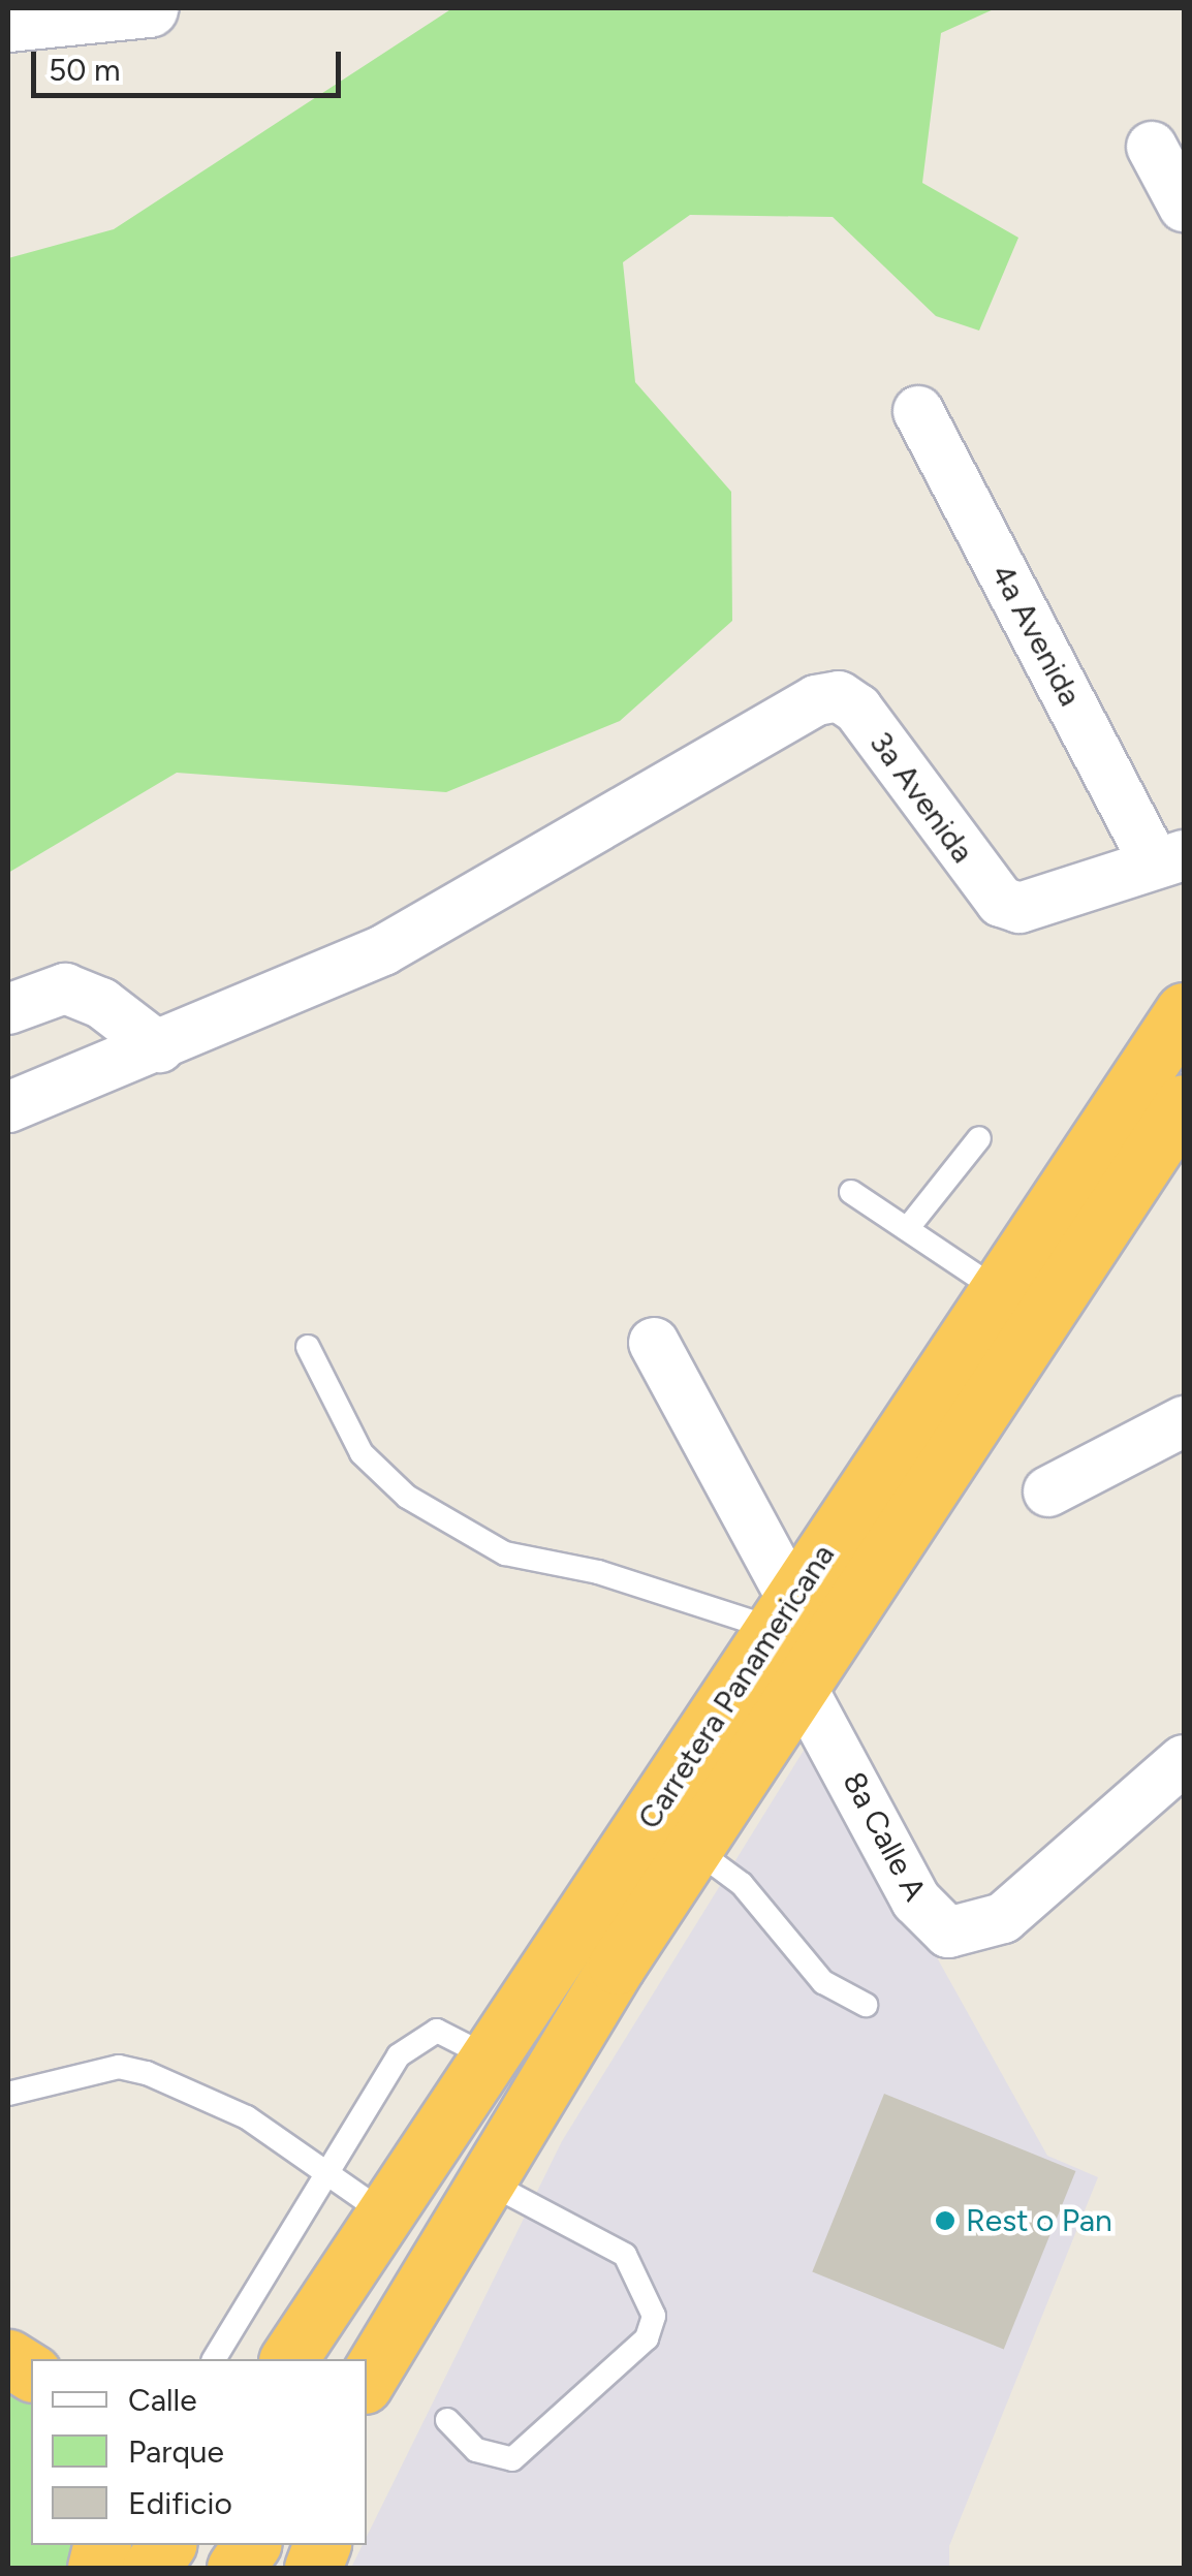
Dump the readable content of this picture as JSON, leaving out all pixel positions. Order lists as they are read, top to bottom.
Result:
{
  "streets": {
    "highway": ["Carretera Panamericana"],
    "street": ["4a Avenida", "3a Avenida", "8a Calle A"]
  },
  "crossings": [
    ["4a Avenida", "3a Avenida"],
    ["Carretera Panamericana", "8a Calle A"]
  ],
  "places": ["Rest o Pan"],
  "legend": ["Calle", "Parque", "Edificio"],
  "scale_bar": "50 m"
}
